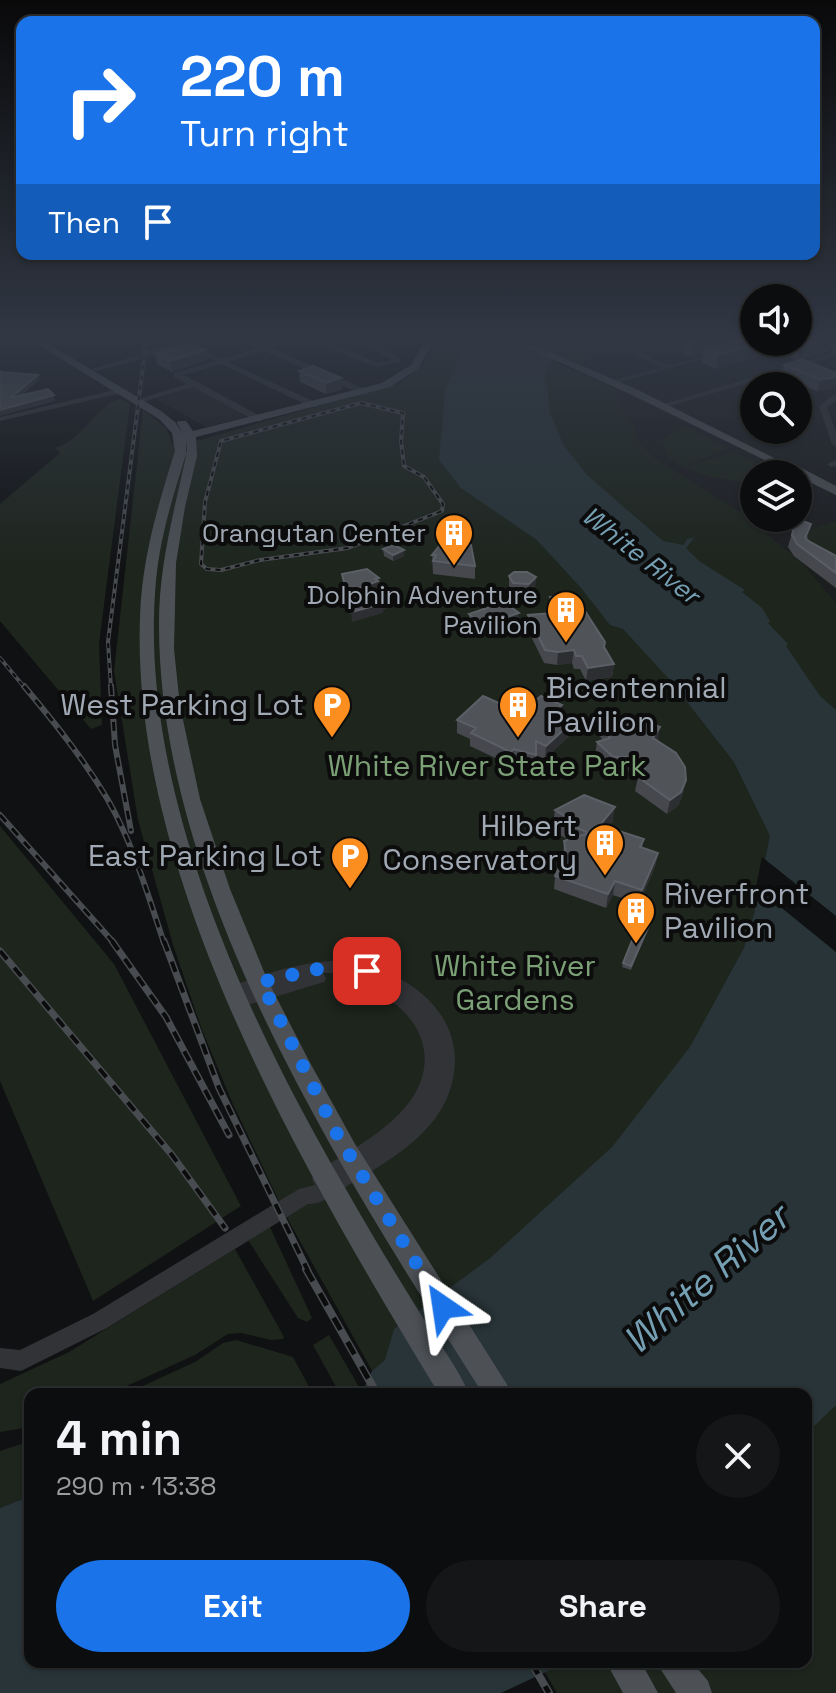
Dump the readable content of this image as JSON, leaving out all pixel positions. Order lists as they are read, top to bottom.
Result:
{
  "water": ["White River"],
  "parks": ["White River State Park", "White River Gardens"],
  "places": {
    "building": [
      "Orangutan Center",
      "Dolphin Adventure Pavilion",
      "Bicentennial Pavilion",
      "Hilbert Conservatory",
      "Riverfront Pavilion"
    ],
    "parking": ["West Parking Lot", "East Parking Lot"]
  },
  "page": {
    "turn": ["220 m", "Turn right"],
    "then": "Then",
    "heading": ["4 min", "290 m · 13:38"],
    "buttons": ["Exit", "Share"]
  }
}
